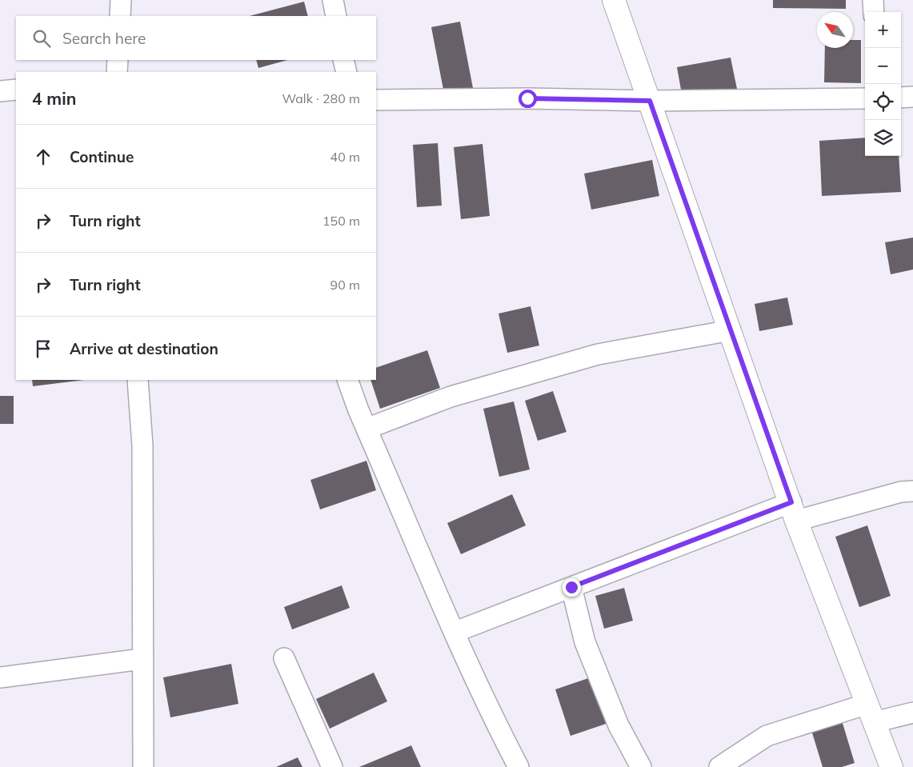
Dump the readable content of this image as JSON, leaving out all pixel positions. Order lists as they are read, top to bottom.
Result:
{
  "north": "top left",
  "page": {
    "map_buttons": ["+", "−"],
    "search": "Search here",
    "heading": ["4 min", "Walk · 280 m"],
    "list": [
      ["Continue", "40 m"],
      ["Turn right", "150 m"],
      ["Turn right", "90 m"],
      "Arrive at destination"
    ]
  }
}
